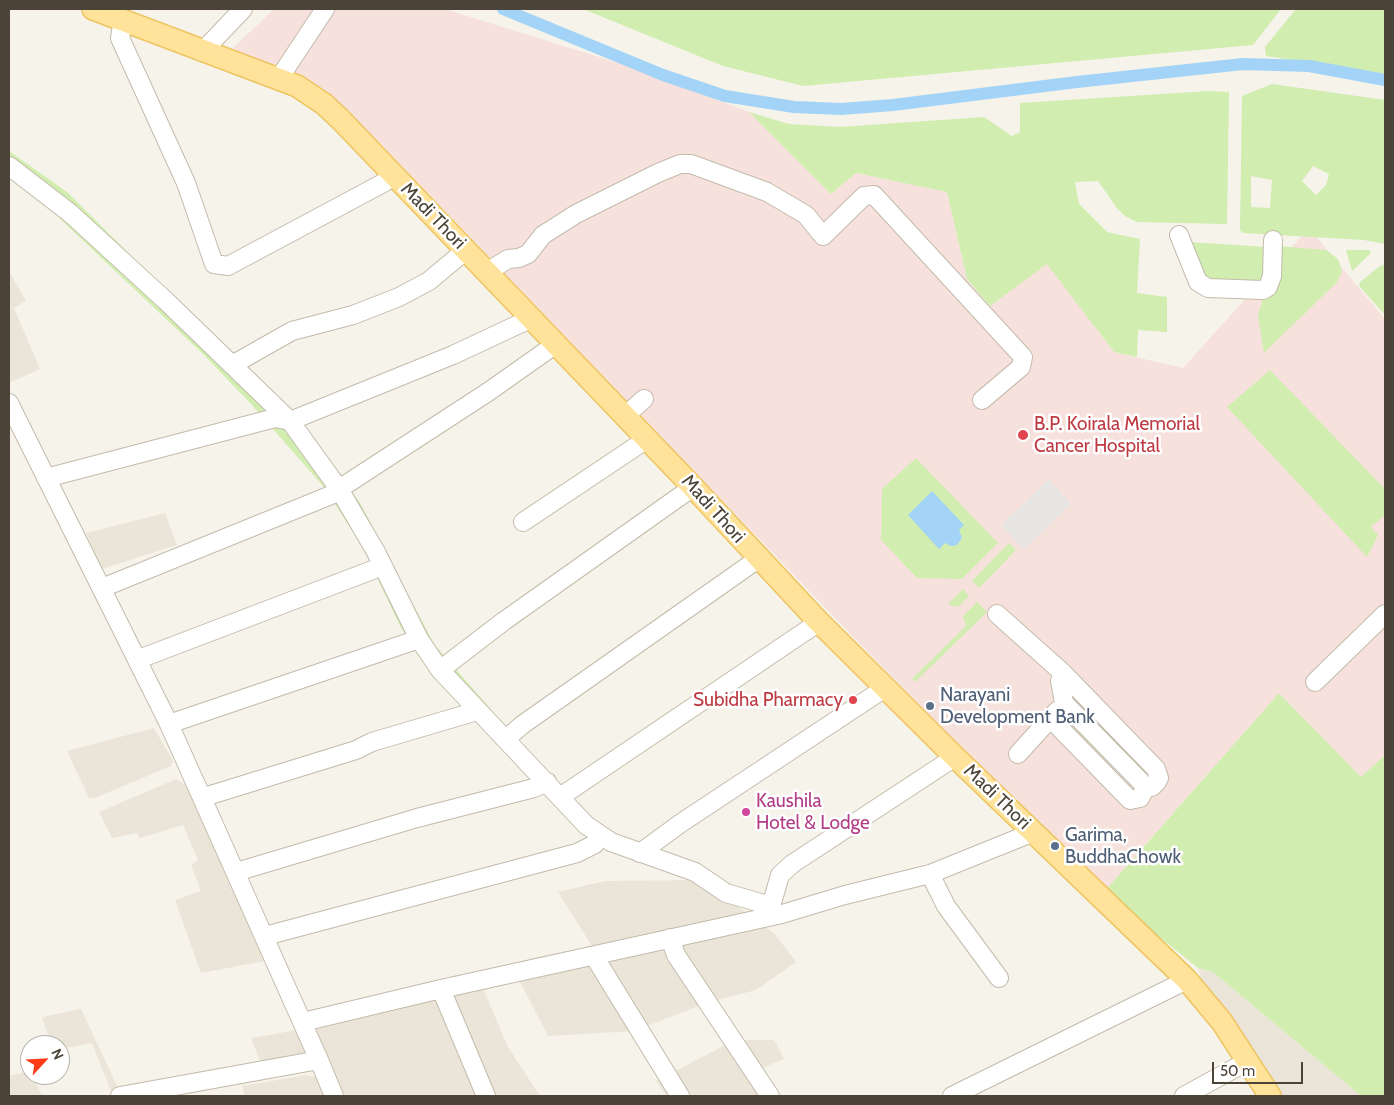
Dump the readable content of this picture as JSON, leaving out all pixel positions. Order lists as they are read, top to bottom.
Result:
{
  "streets": {
    "main road": ["Madi Thori"]
  },
  "places": [
    "B.P. Koirala Memorial Cancer Hospital",
    "Subidha Pharmacy",
    "Narayani Development Bank",
    "Kaushila Hotel & Lodge",
    "Garima, BuddhaChowk"
  ],
  "scale_bar": "50 m",
  "north": "top right"
}
